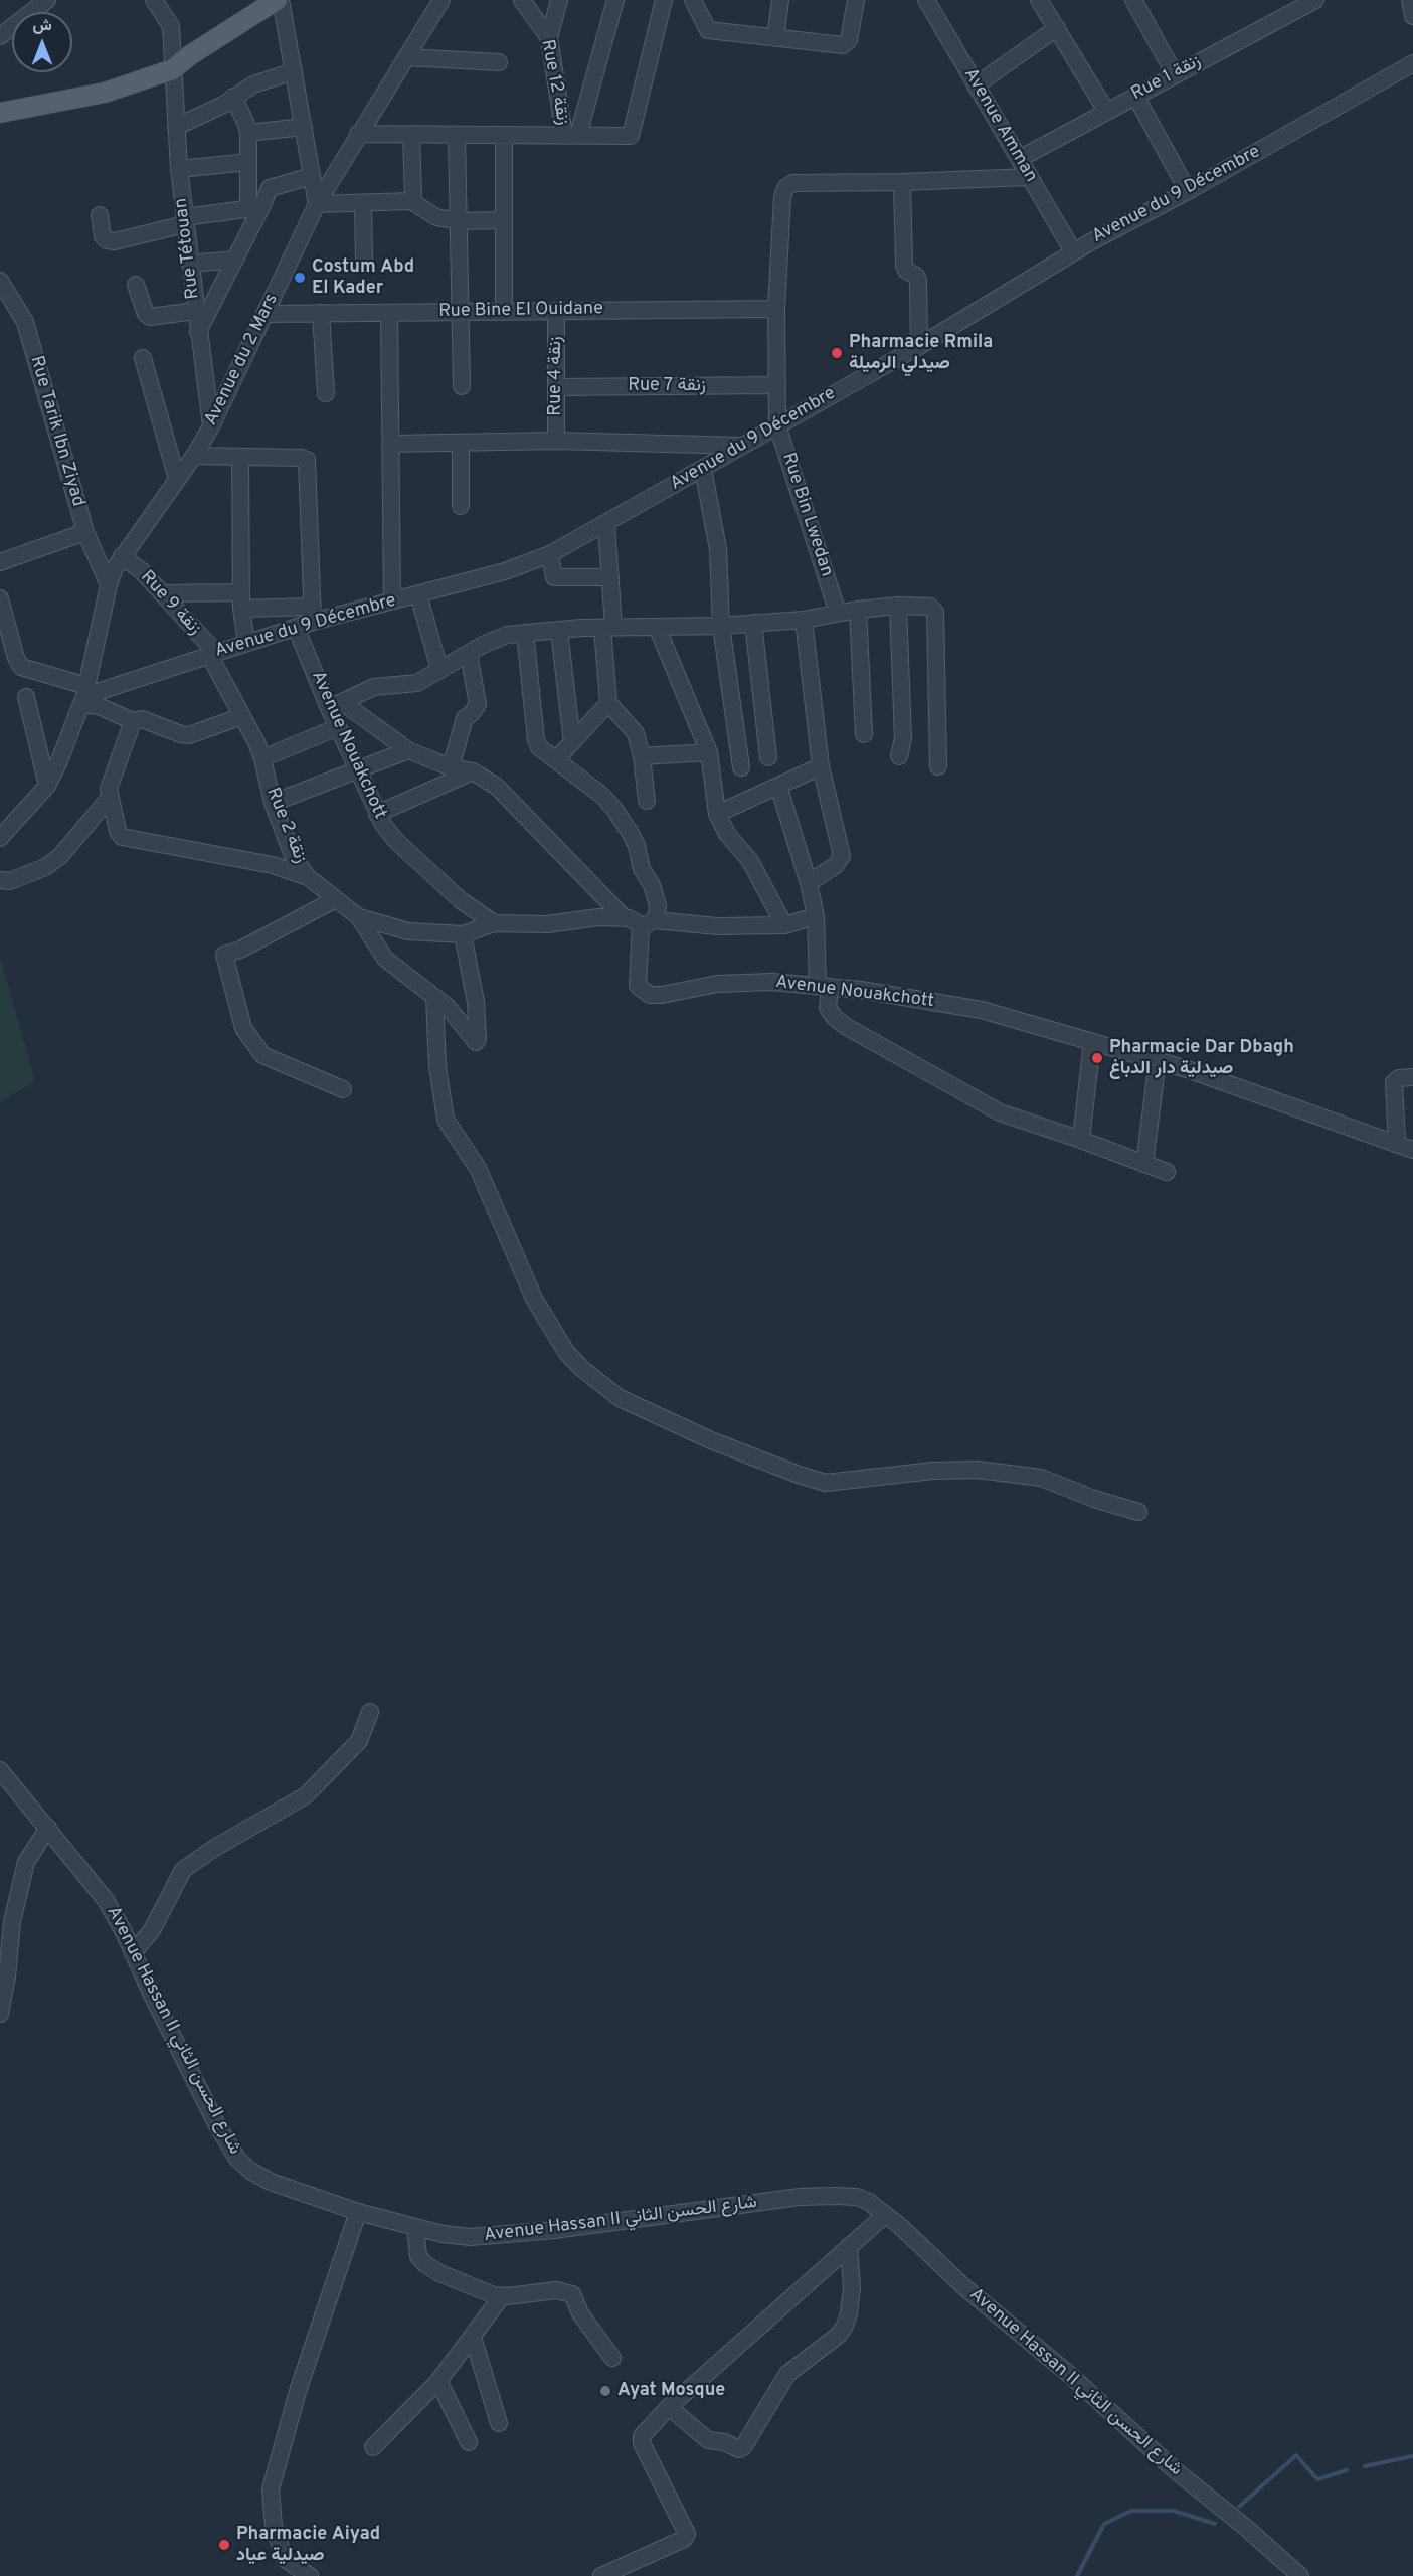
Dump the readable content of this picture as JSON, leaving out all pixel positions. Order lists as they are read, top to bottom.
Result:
{
  "streets": {
    "street": [
      "Rue 1 زنقة",
      "Rue 12 زنقة",
      "Avenue Amman",
      "Avenue du 9 Décembre",
      "Rue Tétouan",
      "Rue Bine El Ouidane",
      "Avenue du 2 Mars",
      "Rue 4 زنقة",
      "Rue 7 زنقة",
      "Rue Tarik Ibn Ziyad",
      "Rue Bin Lwedan",
      "Rue 9 زنقة",
      "Avenue Nouakchott",
      "Rue 2 زنقة",
      "Avenue Hassan II شارع الحسن الثاني"
    ]
  },
  "crossings": [
    ["Rue 1 زنقة", "Avenue Amman"],
    ["Avenue Amman", "Avenue du 9 Décembre"],
    ["Avenue du 9 Décembre", "Avenue du 2 Mars"],
    ["Avenue du 9 Décembre", "Rue Bin Lwedan"],
    ["Avenue du 9 Décembre", "Rue 9 زنقة"],
    ["Avenue du 9 Décembre", "Avenue Nouakchott"],
    ["Avenue du 9 Décembre", "Rue 2 زنقة"],
    ["Rue Tétouan", "Avenue du 2 Mars"],
    ["Rue Bine El Ouidane", "Avenue du 2 Mars"],
    ["Rue Bine El Ouidane", "Rue 4 زنقة"],
    ["Rue Bine El Ouidane", "Rue Bin Lwedan"],
    ["Avenue du 2 Mars", "Rue Tarik Ibn Ziyad"],
    ["Avenue du 2 Mars", "Rue 9 زنقة"],
    ["Rue 4 زنقة", "Rue 7 زنقة"],
    ["Rue 7 زنقة", "Rue Bin Lwedan"],
    ["Rue 9 زنقة", "Rue 2 زنقة"],
    ["Avenue Nouakchott", "Rue 2 زنقة"]
  ],
  "places": [
    "Costum Abd El Kader",
    "Pharmacie Rmila صيدلي الرميلة",
    "Pharmacie Dar Dbagh صيدلية دار الدباغ",
    "Ayat Mosque",
    "Pharmacie Aiyad صيدلية عياد"
  ],
  "north": "top"
}
